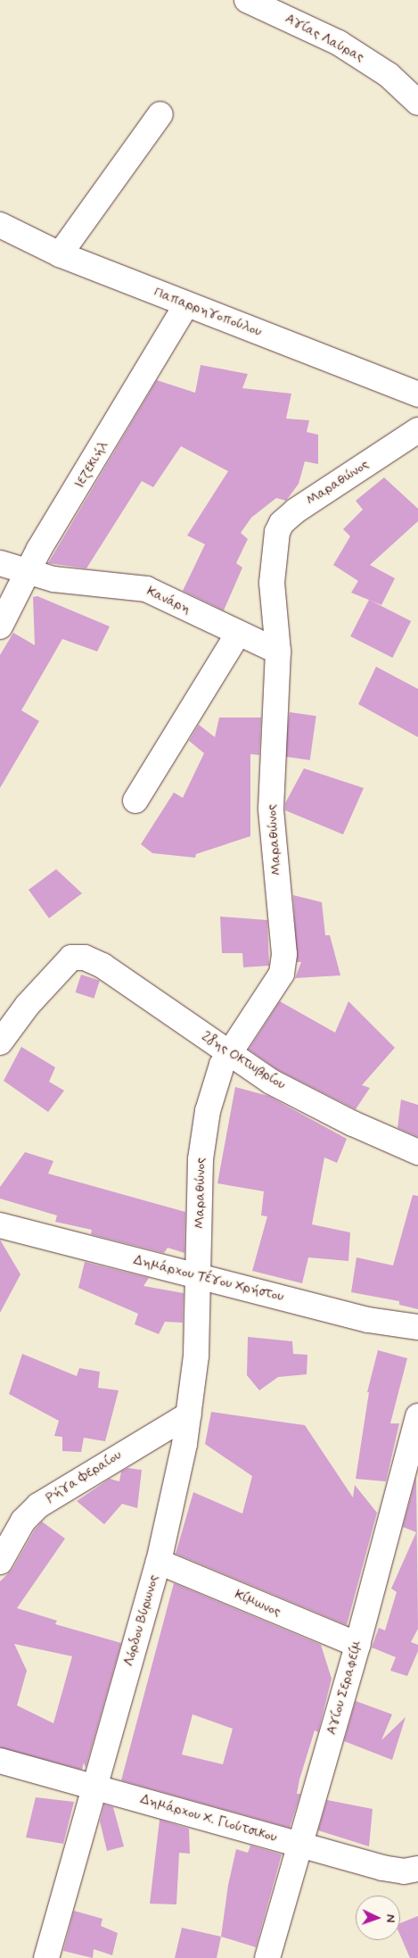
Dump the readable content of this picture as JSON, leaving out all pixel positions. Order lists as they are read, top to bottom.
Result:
{
  "streets": {
    "street": [
      "Αγίας Λαύρας",
      "Παπαρρηγοπούλου",
      "Ιεζεκιήλ",
      "Μαραθώνος",
      "Κανάρη",
      "28ης Οκτωβρίου",
      "Δημάρχου Τέγου Χρήστου",
      "Ρήγα Φεραίου",
      "Κίμωνος",
      "Λόρδου Βύρωνος",
      "Αγίου Σεραφείμ",
      "Δημάρχου Χ. Γιούτσικου"
    ]
  },
  "crossings": [
    ["Παπαρρηγοπούλου", "Ιεζεκιήλ"],
    ["Ιεζεκιήλ", "Κανάρη"],
    ["Μαραθώνος", "Κανάρη"],
    ["Μαραθώνος", "28ης Οκτωβρίου"],
    ["Μαραθώνος", "Δημάρχου Τέγου Χρήστου"],
    ["Μαραθώνος", "Λόρδου Βύρωνος"],
    ["Δημάρχου Τέγου Χρήστου", "Λόρδου Βύρωνος"],
    ["Ρήγα Φεραίου", "Λόρδου Βύρωνος"],
    ["Κίμωνος", "Λόρδου Βύρωνος"],
    ["Κίμωνος", "Αγίου Σεραφείμ"],
    ["Λόρδου Βύρωνος", "Δημάρχου Χ. Γιούτσικου"],
    ["Αγίου Σεραφείμ", "Δημάρχου Χ. Γιούτσικου"]
  ],
  "north": "right"
}
